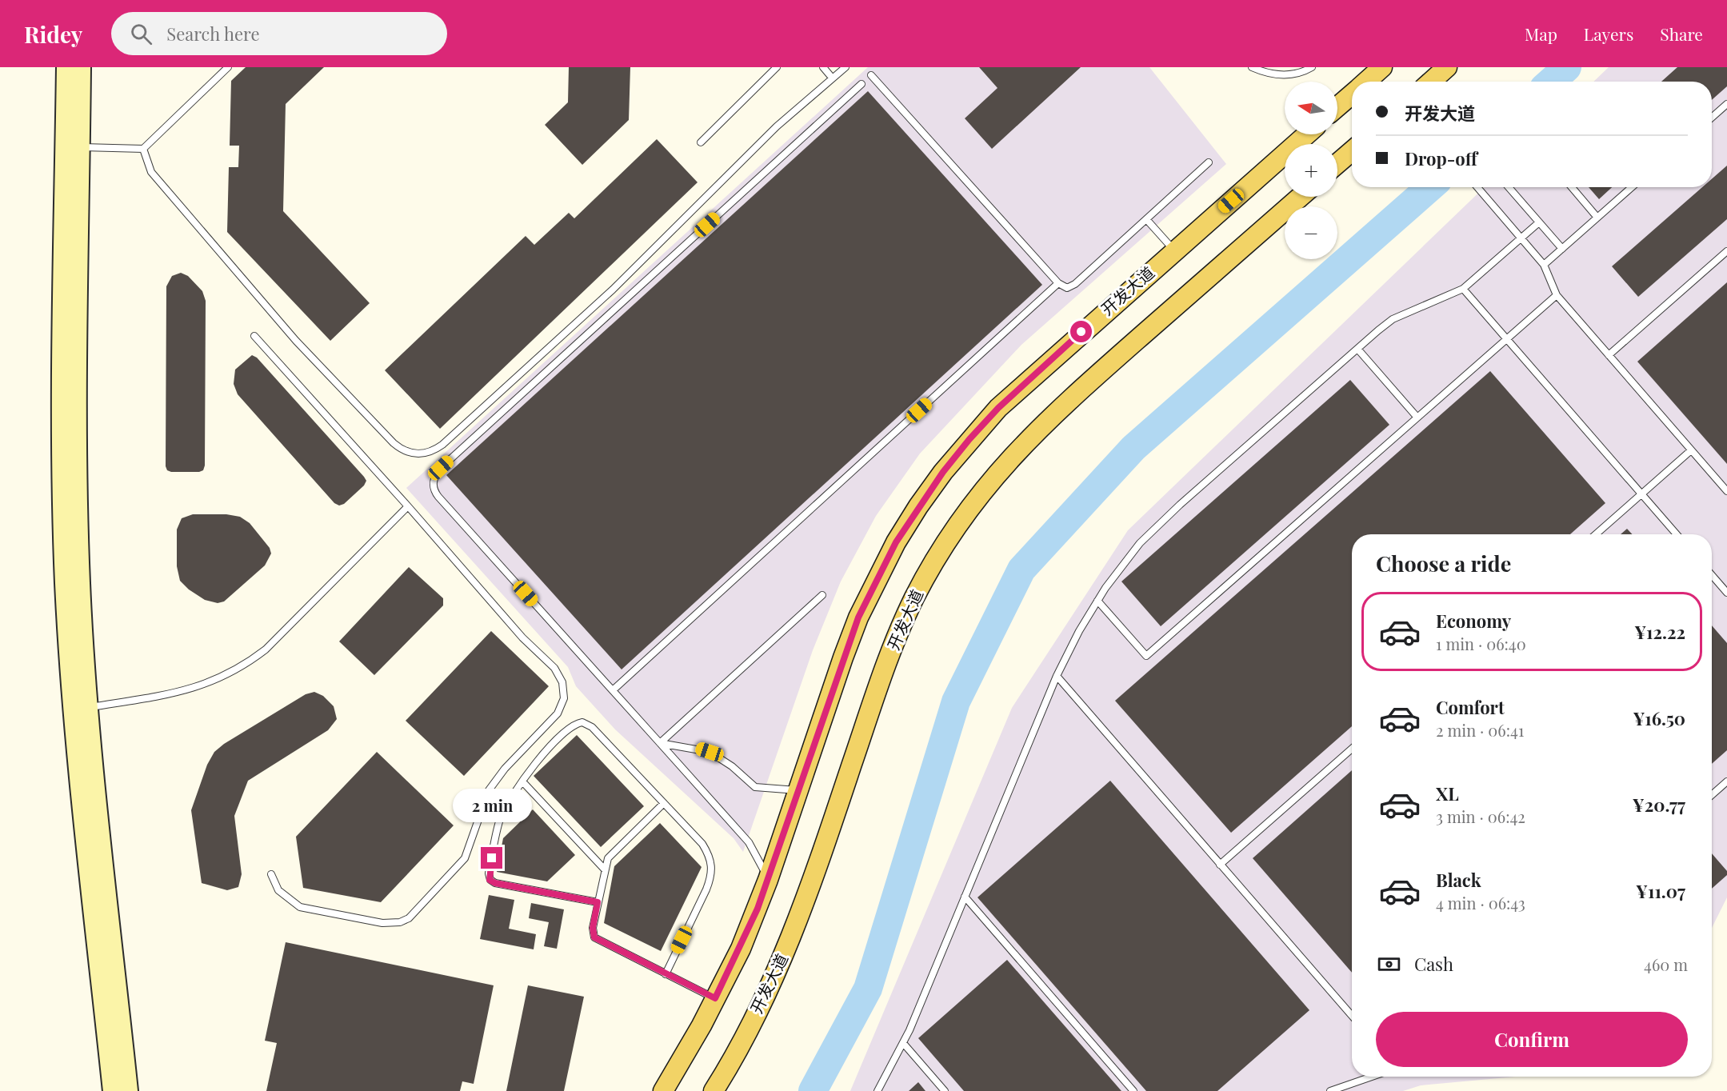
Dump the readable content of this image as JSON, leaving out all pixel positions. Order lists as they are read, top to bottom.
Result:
{
  "streets": {
    "main road": ["开发大道"]
  },
  "north": "left",
  "page": {
    "header": "Ridey",
    "search": "Search here",
    "nav": ["Map", "Layers", "Share"],
    "map_buttons": ["+", "−"],
    "banner": ["开发大道", "Drop-off"],
    "heading": "Choose a ride",
    "list": [
      {
        "name": "Economy",
        "note": "1 min · 06:40",
        "value": "¥12.22"
      },
      {
        "name": "Comfort",
        "note": "2 min · 06:41",
        "value": "¥16.50"
      },
      {
        "name": "XL",
        "note": "3 min · 06:42",
        "value": "¥20.77"
      },
      {
        "name": "Black",
        "note": "4 min · 06:43",
        "value": "¥11.07"
      }
    ],
    "bubble": "2 min",
    "pay": ["Cash", "460 m"],
    "buttons": "Confirm"
  }
}
